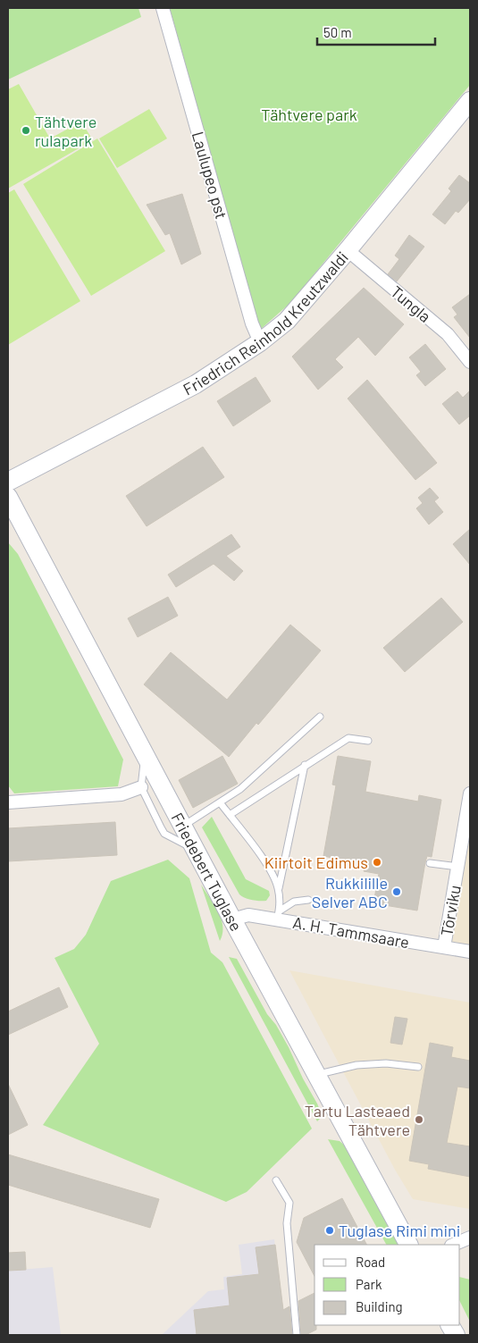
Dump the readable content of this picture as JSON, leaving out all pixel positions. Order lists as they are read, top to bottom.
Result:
{
  "streets": {
    "street": [
      "Laulupeo pst",
      "Tungla",
      "Friedrich Reinhold Kreutzwaldi",
      "Friedebert Tuglase",
      "Tõrviku",
      "A. H. Tammsaare"
    ]
  },
  "crossings": [
    ["Laulupeo pst", "Friedrich Reinhold Kreutzwaldi"],
    ["Tungla", "Friedrich Reinhold Kreutzwaldi"],
    ["Friedebert Tuglase", "A. H. Tammsaare"],
    ["Tõrviku", "A. H. Tammsaare"]
  ],
  "parks": ["Tähtvere park"],
  "places": [
    "Tähtvere rulapark",
    "Kiirtoit Edimus",
    "Rukkilille Selver ABC",
    "Tartu Lasteaed Tähtvere",
    "Tuglase Rimi mini"
  ],
  "legend": ["Road", "Park", "Building"],
  "scale_bar": "50 m"
}
